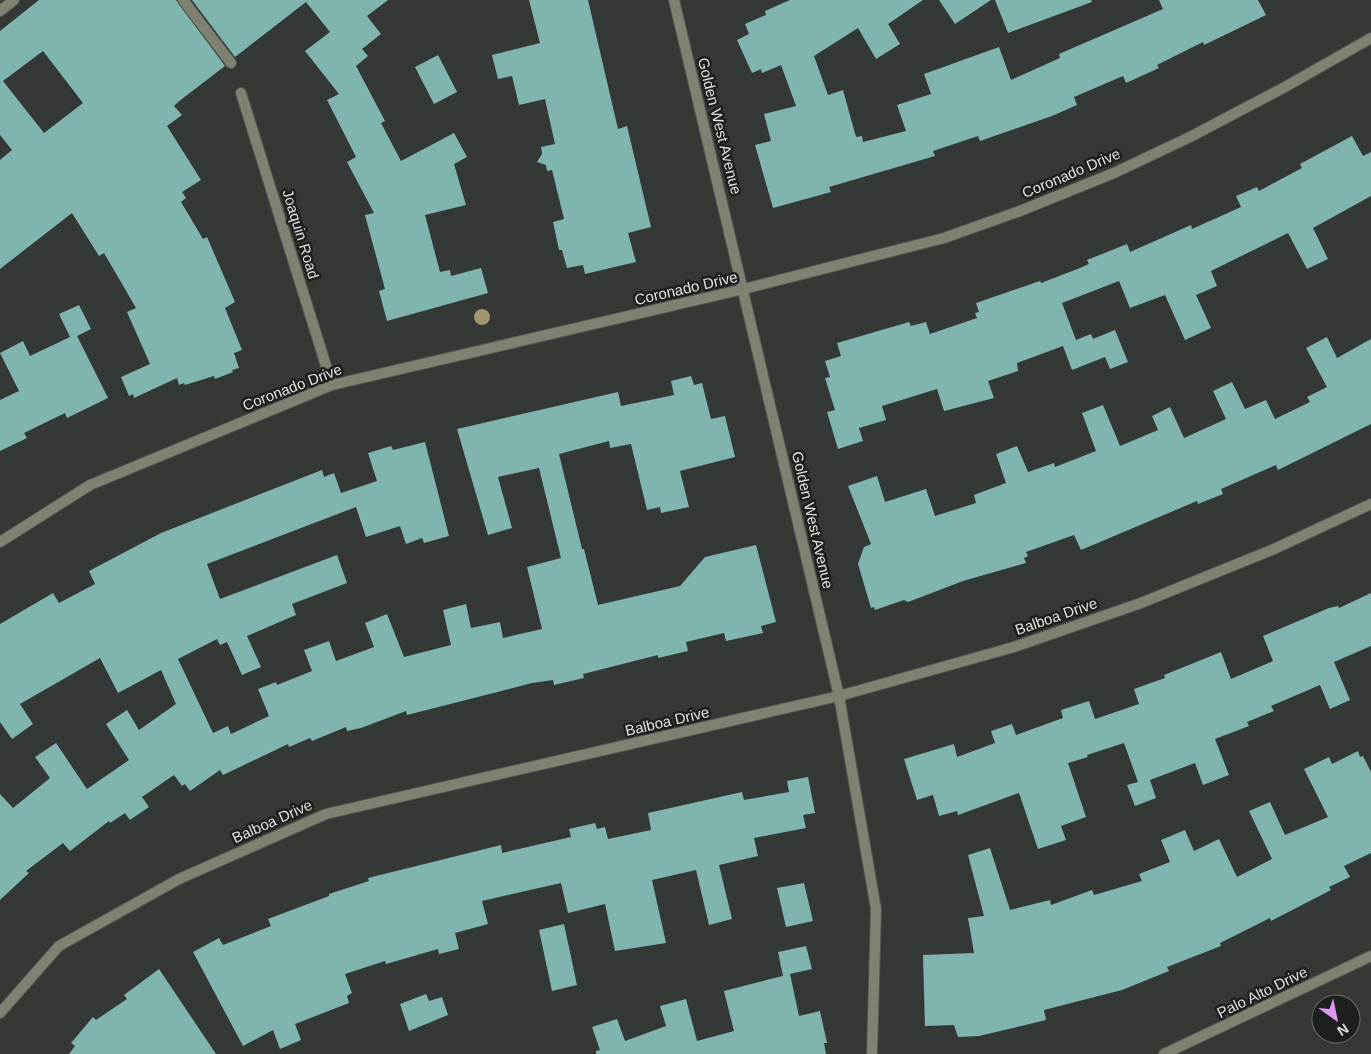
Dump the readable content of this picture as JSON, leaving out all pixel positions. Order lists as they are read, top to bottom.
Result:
{
  "streets": {
    "street": [
      "Golden West Avenue",
      "Coronado Drive",
      "Joaquin Road",
      "Balboa Drive",
      "Palo Alto Drive"
    ]
  },
  "crossings": [
    ["Golden West Avenue", "Coronado Drive"],
    ["Golden West Avenue", "Balboa Drive"],
    ["Coronado Drive", "Joaquin Road"]
  ],
  "north": "bottom right"
}
